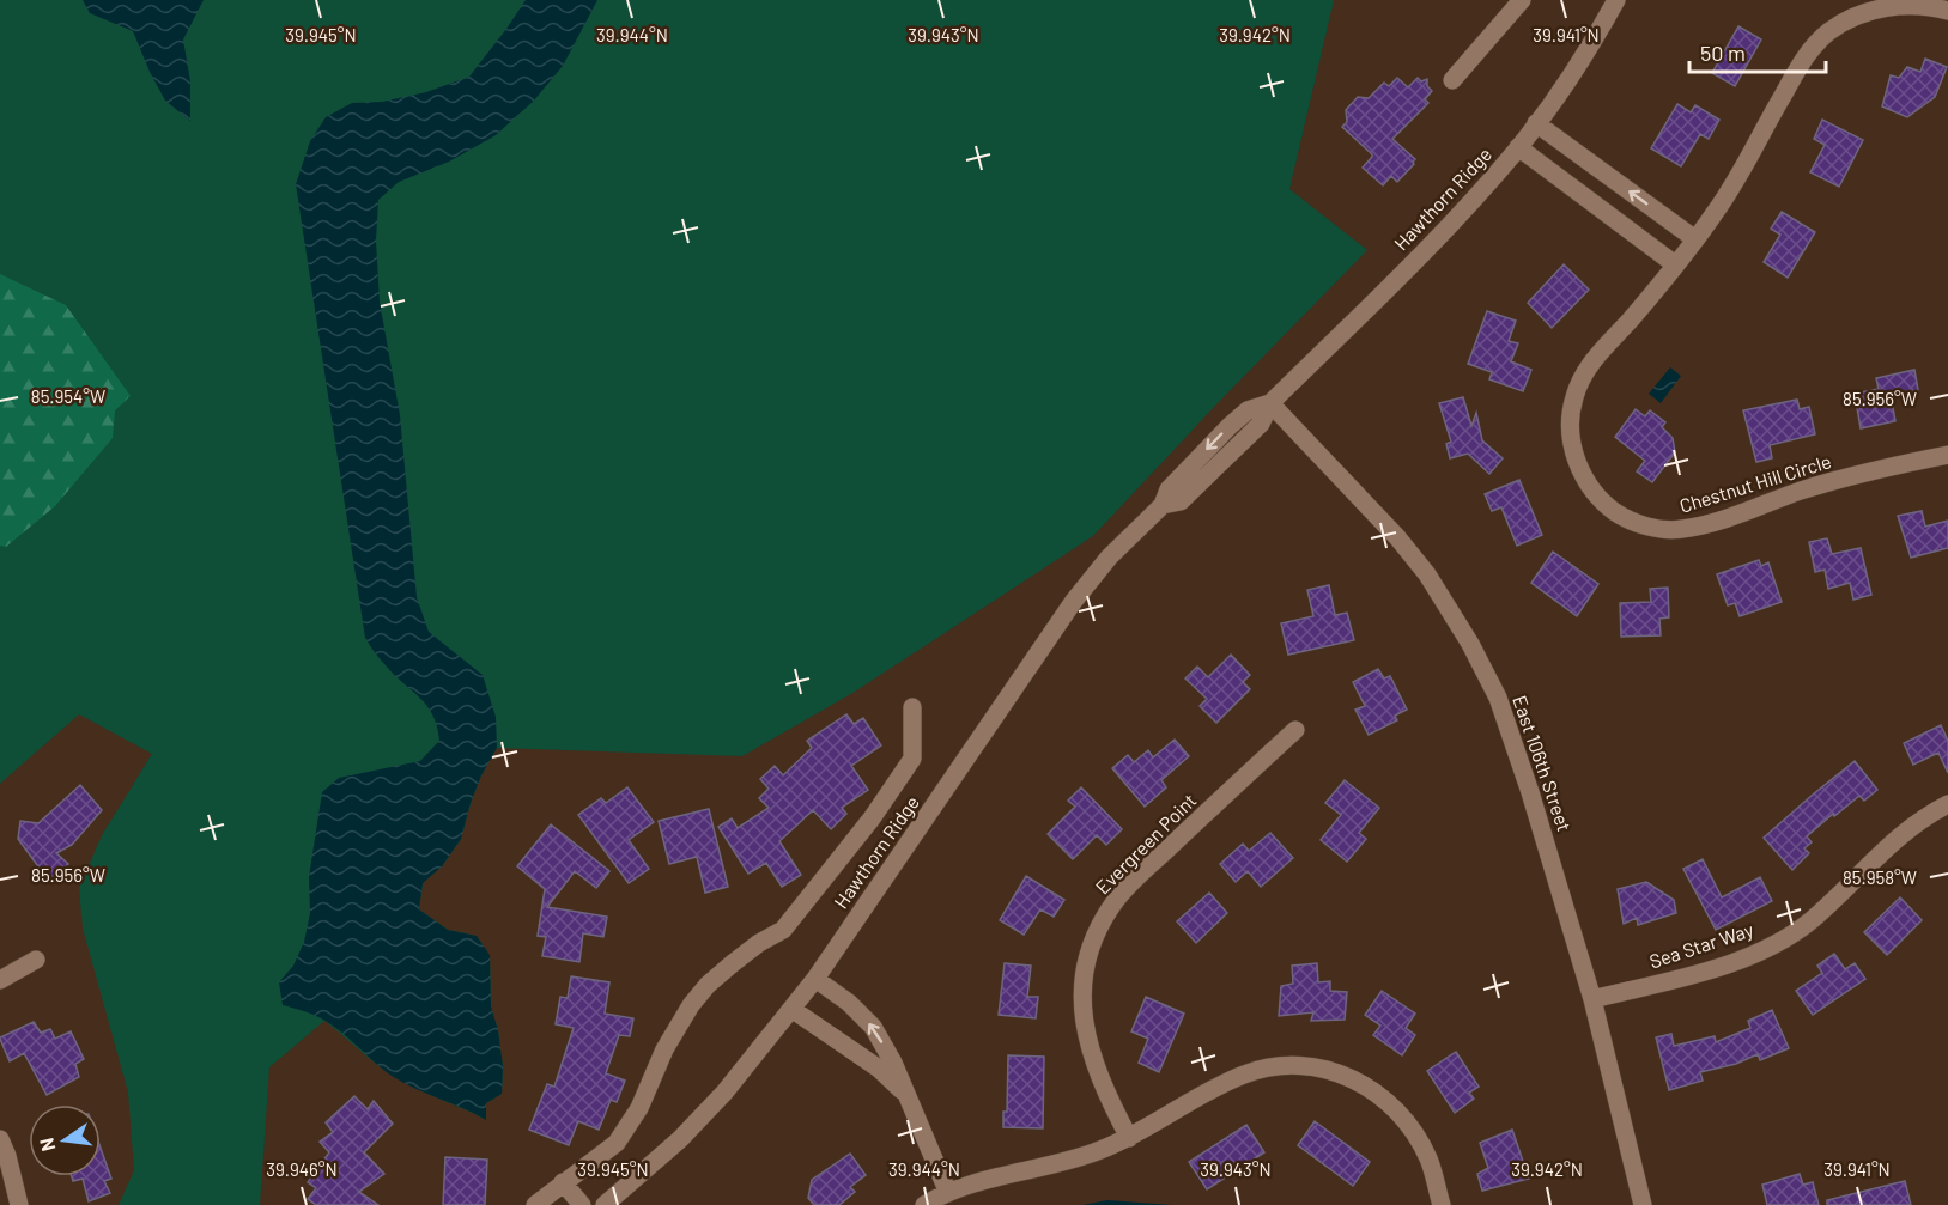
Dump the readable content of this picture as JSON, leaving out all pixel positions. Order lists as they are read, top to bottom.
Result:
{
  "streets": {
    "street": [
      "Hawthorn Ridge",
      "Chestnut Hill Circle",
      "East 106th Street",
      "Evergreen Point",
      "Sea Star Way"
    ]
  },
  "crossings": [
    ["Hawthorn Ridge", "East 106th Street"],
    ["East 106th Street", "Sea Star Way"]
  ],
  "scale_bar": "50 m",
  "north": "left",
  "coordinates": [
    "39.945°N",
    "39.944°N",
    "39.943°N",
    "39.942°N",
    "39.941°N",
    "85.954°W",
    "85.956°W",
    "85.958°W",
    "39.946°N"
  ]
}
